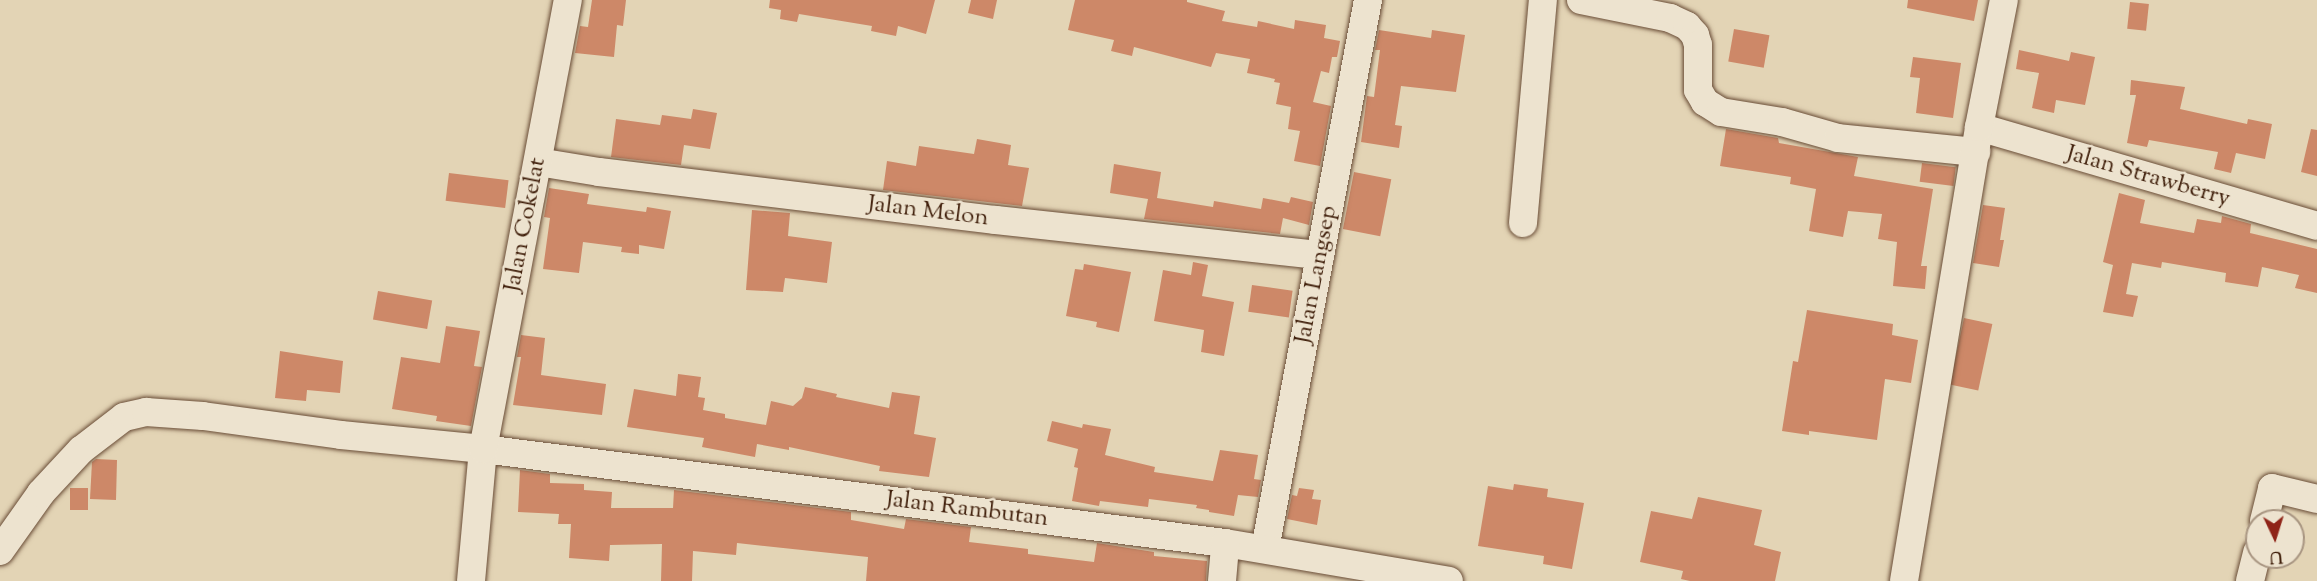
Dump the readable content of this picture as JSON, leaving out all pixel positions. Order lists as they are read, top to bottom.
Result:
{
  "streets": {
    "street": [
      "Jalan Strawberry",
      "Jalan Melon",
      "Jalan Cokelat",
      "Jalan Langsep",
      "Jalan Rambutan"
    ]
  },
  "crossings": [
    ["Jalan Melon", "Jalan Cokelat"],
    ["Jalan Melon", "Jalan Langsep"],
    ["Jalan Cokelat", "Jalan Rambutan"],
    ["Jalan Langsep", "Jalan Rambutan"]
  ],
  "north": "bottom"
}
